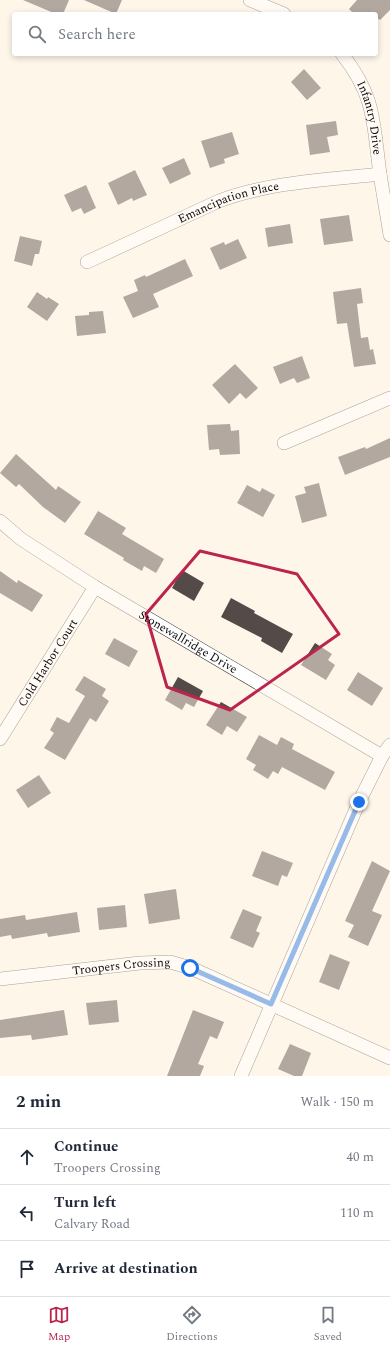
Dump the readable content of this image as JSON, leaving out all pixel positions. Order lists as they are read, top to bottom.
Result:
{
  "streets": {
    "street": [
      "Infantry Drive",
      "Emancipation Place",
      "Stonewallridge Drive",
      "Cold Harbor Court",
      "Troopers Crossing"
    ]
  },
  "crossings": [
    ["Infantry Drive", "Emancipation Place"],
    ["Stonewallridge Drive", "Cold Harbor Court"]
  ],
  "page": {
    "search": "Search here",
    "heading": ["2 min", "Walk · 150 m"],
    "list": [
      ["Continue", "Troopers Crossing", "40 m"],
      ["Turn left", "Calvary Road", "110 m"],
      "Arrive at destination"
    ],
    "nav": ["Map", "Directions", "Saved"]
  }
}
